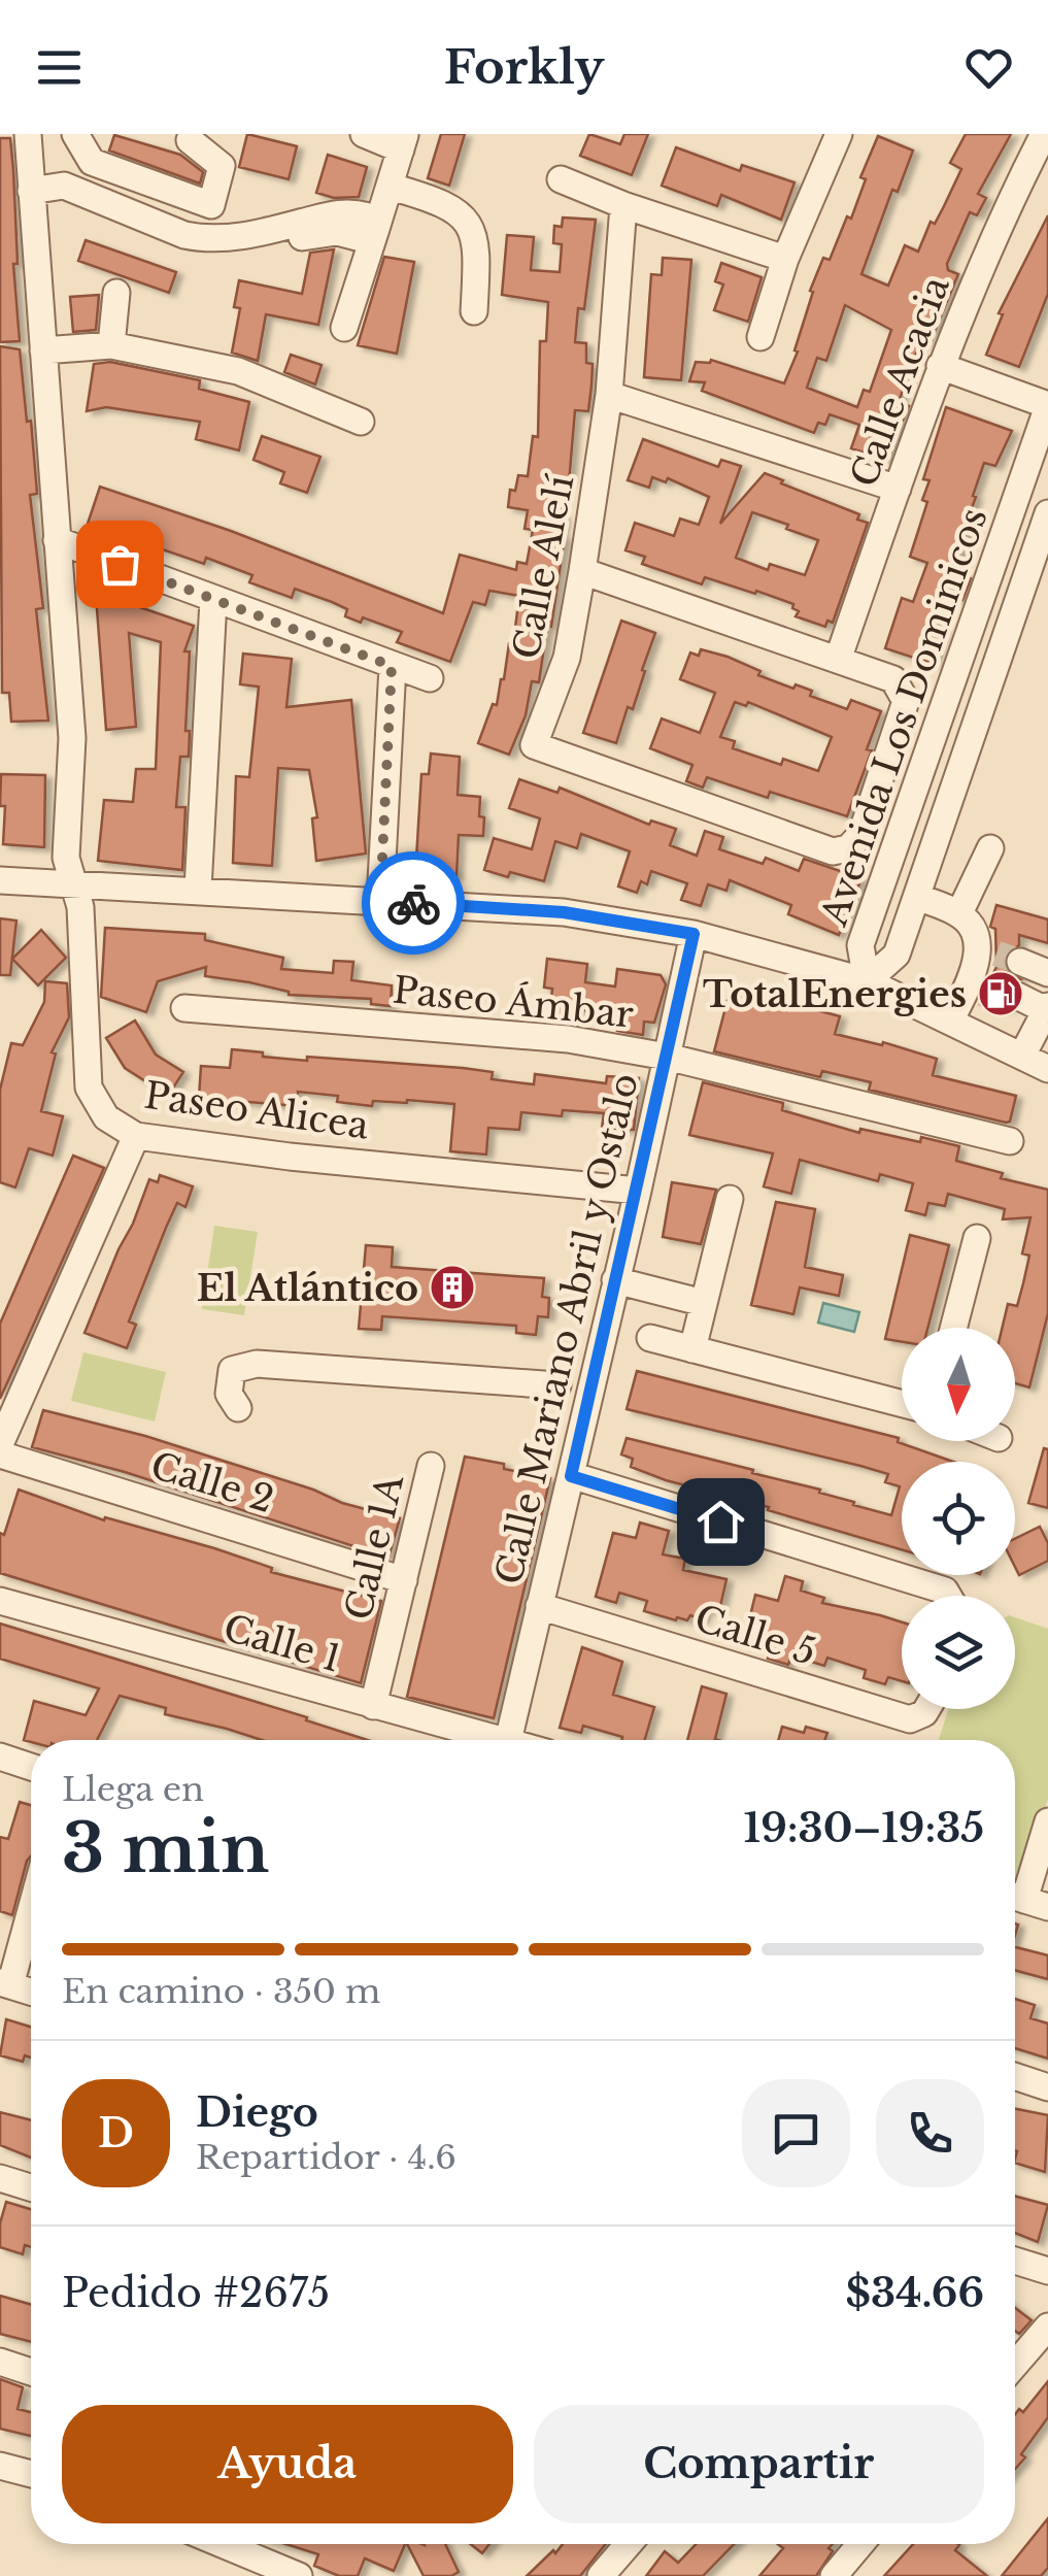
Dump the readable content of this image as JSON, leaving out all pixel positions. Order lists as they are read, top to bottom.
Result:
{
  "streets": {
    "street": [
      "Calle Acacia",
      "Calle Alelí",
      "Avenida Los Dominicos",
      "Paseo Ámbar",
      "Paseo Alicea",
      "Calle Mariano Abril y Ostalo",
      "Calle 2",
      "Calle 1A",
      "Calle 5",
      "Calle 1"
    ]
  },
  "crossings": [
    ["Calle Acacia", "Calle Alelí"],
    ["Paseo Ámbar", "Calle Mariano Abril y Ostalo"],
    ["Paseo Alicea", "Calle Mariano Abril y Ostalo"],
    ["Calle Mariano Abril y Ostalo", "Calle 5"],
    ["Calle Mariano Abril y Ostalo", "Calle 1"],
    ["Calle 2", "Calle 1A"],
    ["Calle 1A", "Calle 1"]
  ],
  "places": {
    "fuel station": ["TotalEnergies"],
    "building": ["El Atlántico"]
  },
  "north": "bottom",
  "page": {
    "header": "Forkly",
    "heading": ["3 min", "Llega en", "19:30–19:35"],
    "panel": [
      "Diego",
      "Repartidor · 4.6",
      "Pedido #2675",
      "$34.66"
    ],
    "bar": "En camino · 350 m",
    "round": "D",
    "buttons": ["Ayuda", "Compartir"]
  }
}
